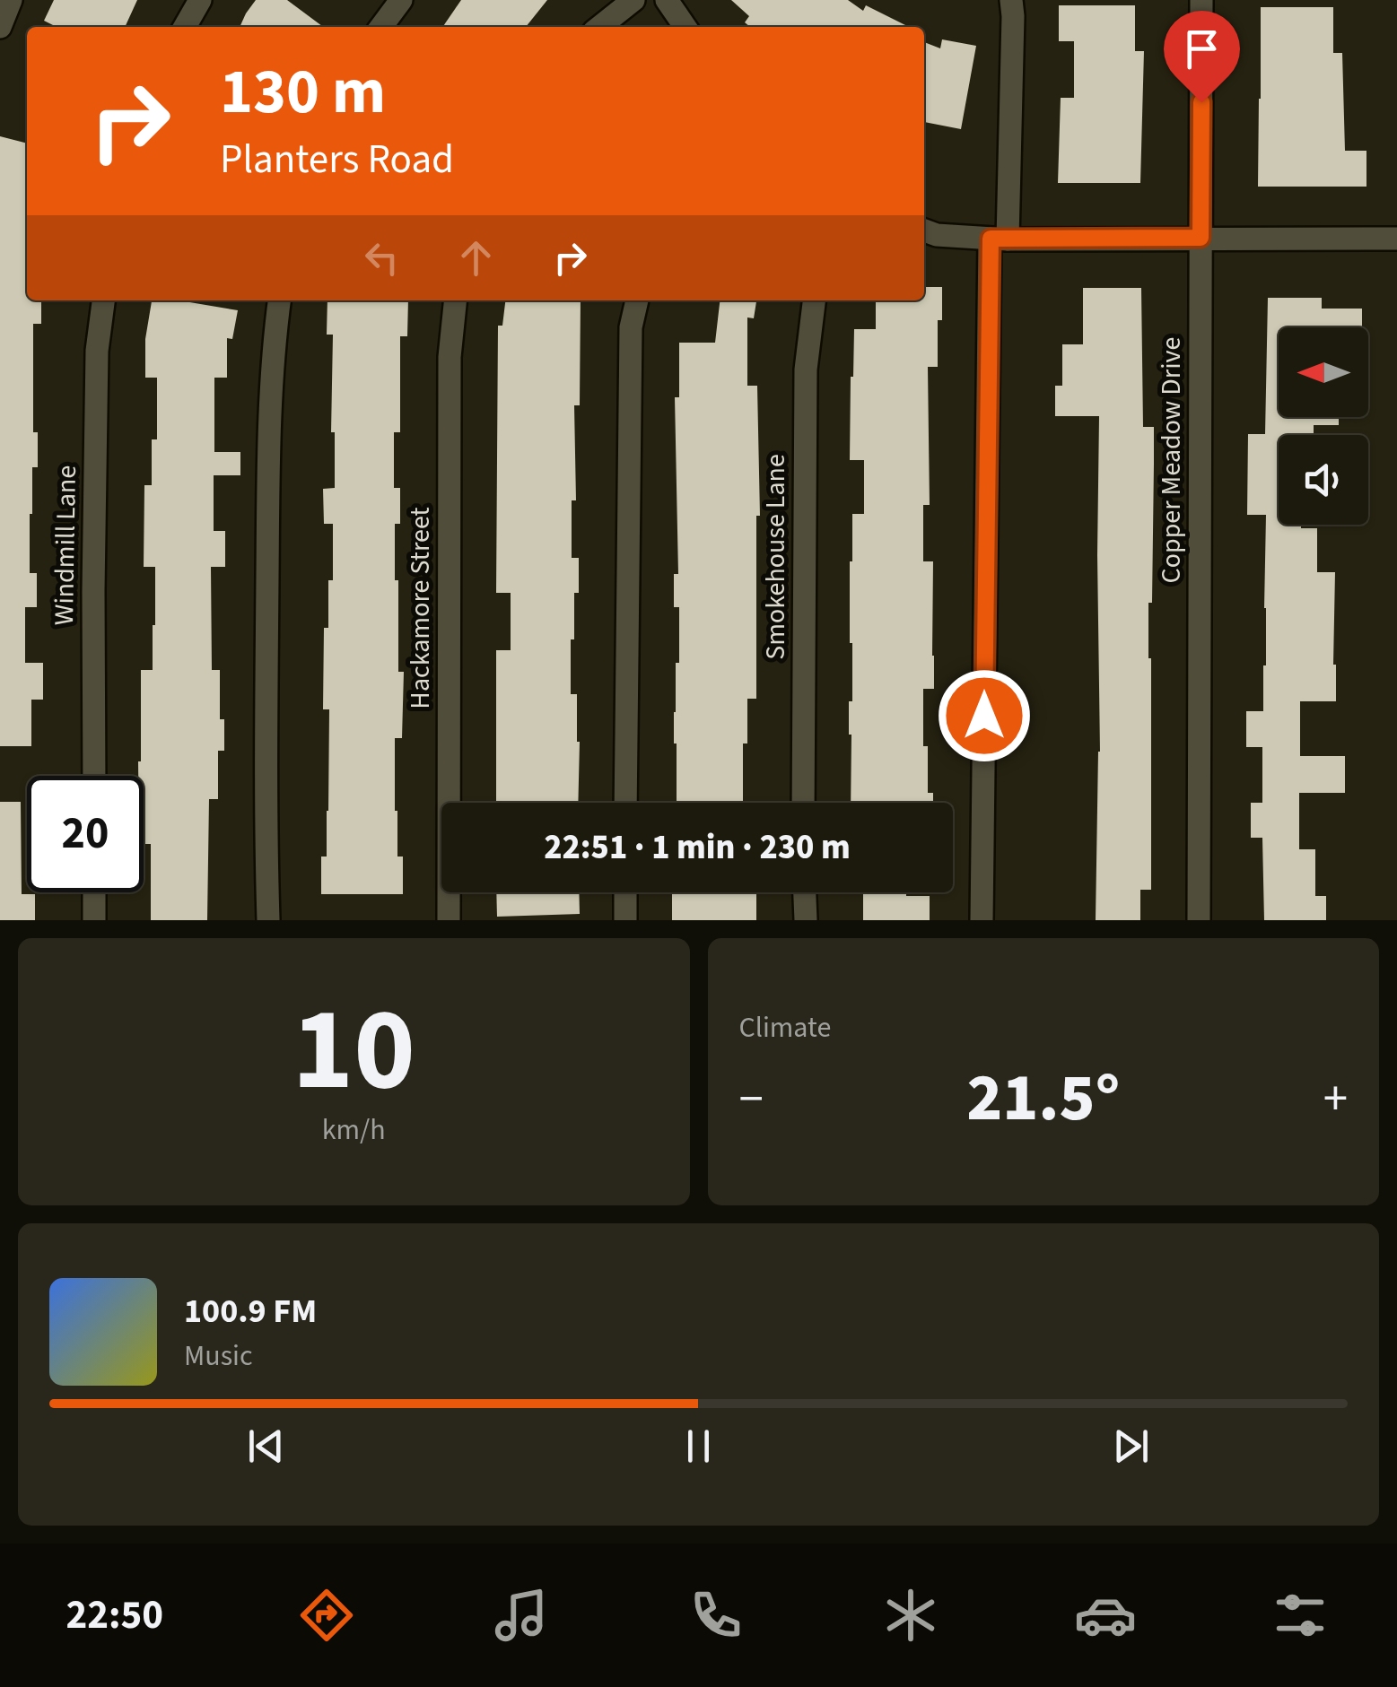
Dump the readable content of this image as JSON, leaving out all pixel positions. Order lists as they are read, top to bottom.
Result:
{
  "streets": {
    "street": [
      "Copper Meadow Drive",
      "Windmill Lane",
      "Smokehouse Lane",
      "Hackamore Street"
    ]
  },
  "north": "left",
  "page": {
    "turn": ["130 m", "Planters Road"],
    "limit": "20",
    "trip": "22:51 · 1 min · 230 m",
    "tile": [
      ["10", "km/h"],
      "Climate"
    ],
    "heat": ["−", "21.5°", "+"],
    "song": ["100.9 FM", "Music"],
    "tabs": "22:50"
  }
}
